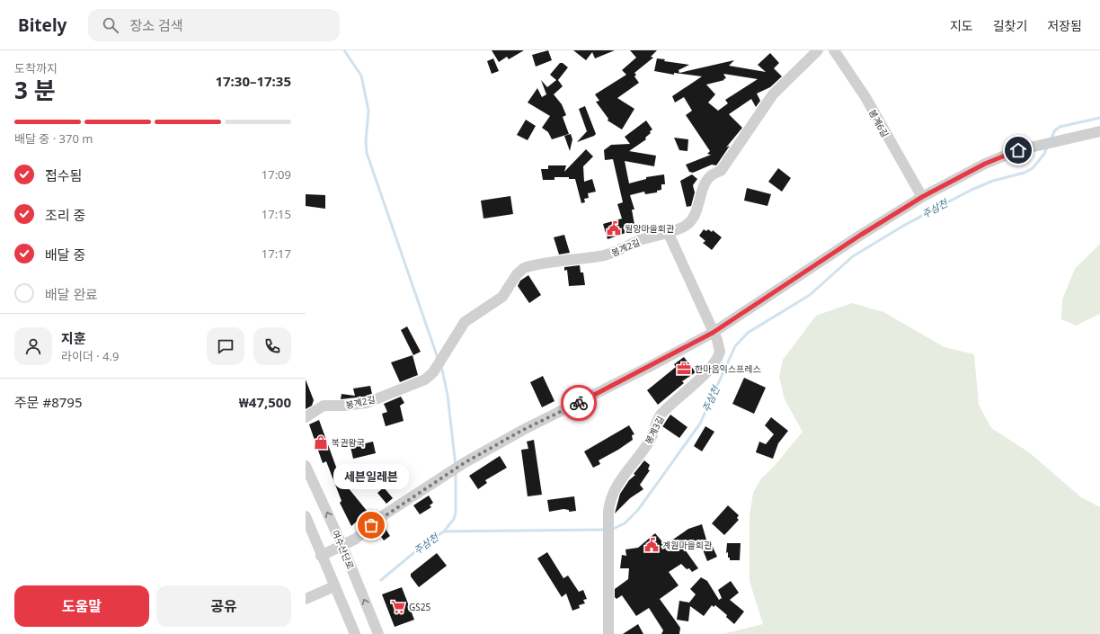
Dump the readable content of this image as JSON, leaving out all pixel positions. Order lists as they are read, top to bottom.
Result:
{
  "streets": {
    "street": [
      "봉계6길",
      "봉계2길",
      "봉계3길",
      "여수산단로"
    ]
  },
  "crossings": [
    ["봉계2길", "봉계3길"]
  ],
  "water": ["주삼천"],
  "places": {
    "public building": ["월앙마을회관", "계원마을회관"],
    "office": ["한마음익스프레스"],
    "shop": ["복권왕국"],
    "other": ["세븐일레븐"],
    "supermarket": ["GS25"]
  },
  "page": {
    "header": "Bitely",
    "search": "장소 검색",
    "nav": ["지도", "길찾기", "저장됨"],
    "heading": ["3 분", "도착까지", "17:30–17:35"],
    "panel": [
      "지훈",
      "라이더 · 4.9",
      "주문 #8795",
      "₩47,500"
    ],
    "bar": "배달 중 · 370 m",
    "list": [
      ["접수됨", "17:09"],
      ["조리 중", "17:15"],
      ["배달 중", "17:17"],
      "배달 완료"
    ],
    "bubble": "세븐일레븐",
    "buttons": ["도움말", "공유"]
  }
}
